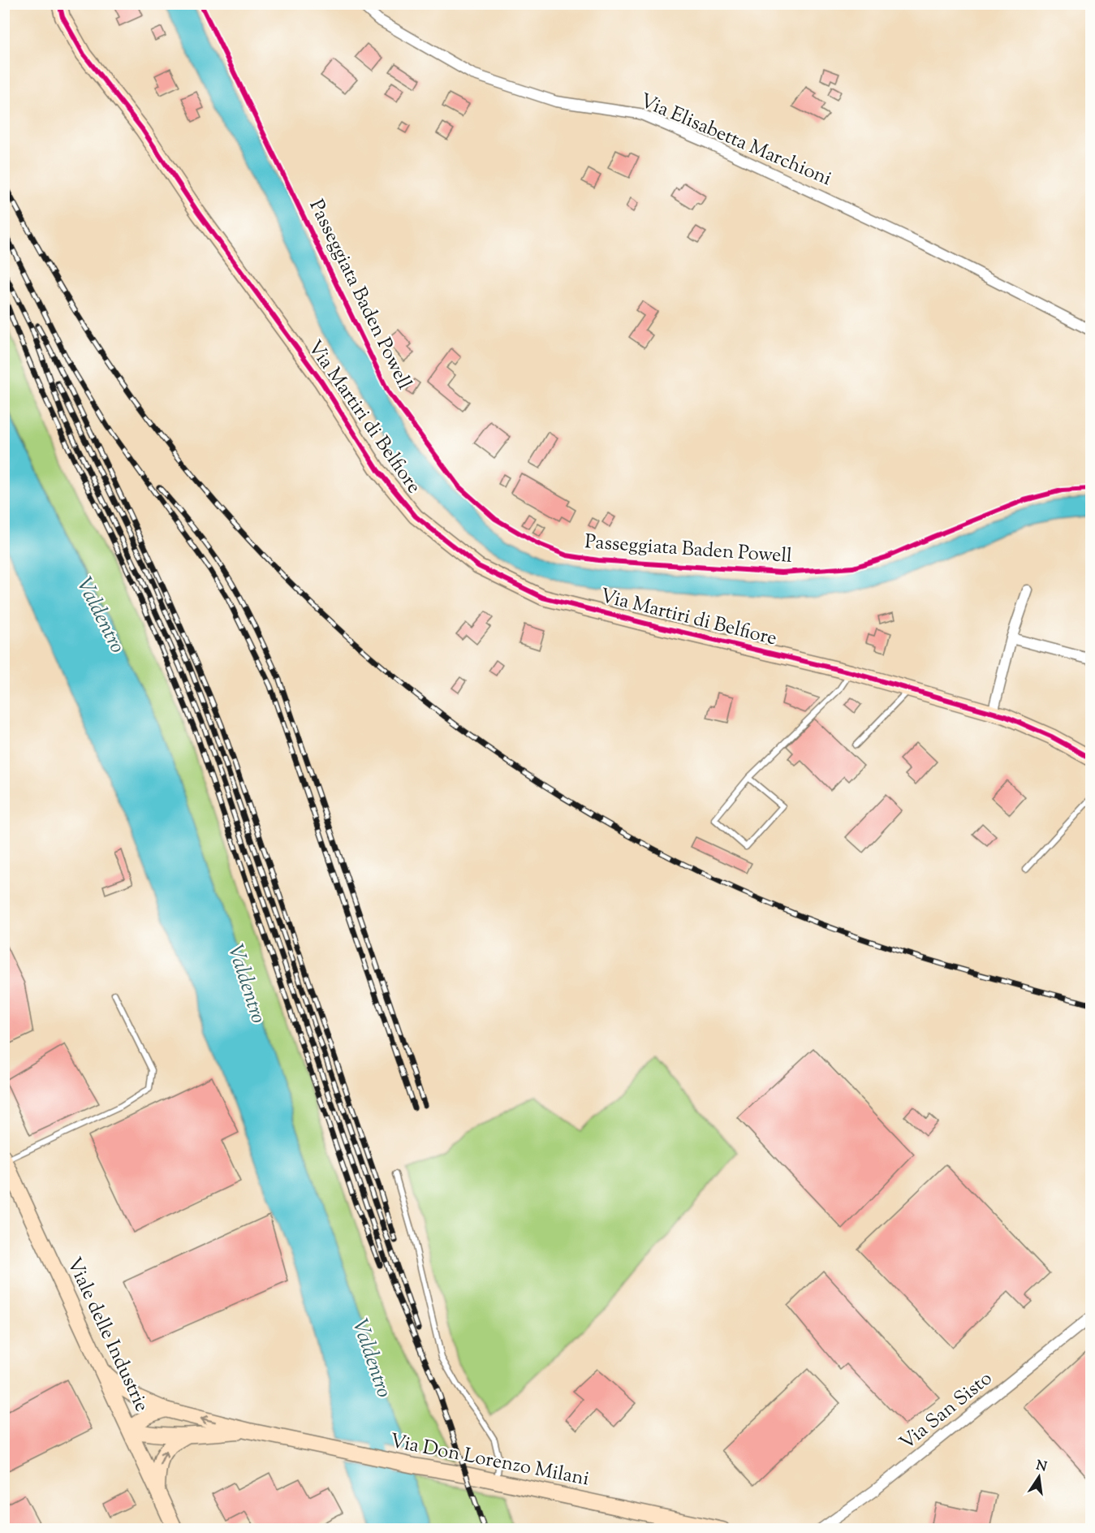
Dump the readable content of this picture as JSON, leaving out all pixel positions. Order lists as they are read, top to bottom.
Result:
{
  "streets": {
    "street": [
      "Via Elisabetta Marchioni",
      "Via Martiri di Belfiore",
      "Viale delle Industrie",
      "Via San Sisto",
      "Via Don Lorenzo Milani"
    ],
    "cycle path": ["Passeggiata Baden Powell"]
  },
  "crossings": [
    ["Viale delle Industrie", "Via Don Lorenzo Milani"]
  ],
  "water": ["Valdentro"],
  "north": "top"
}
